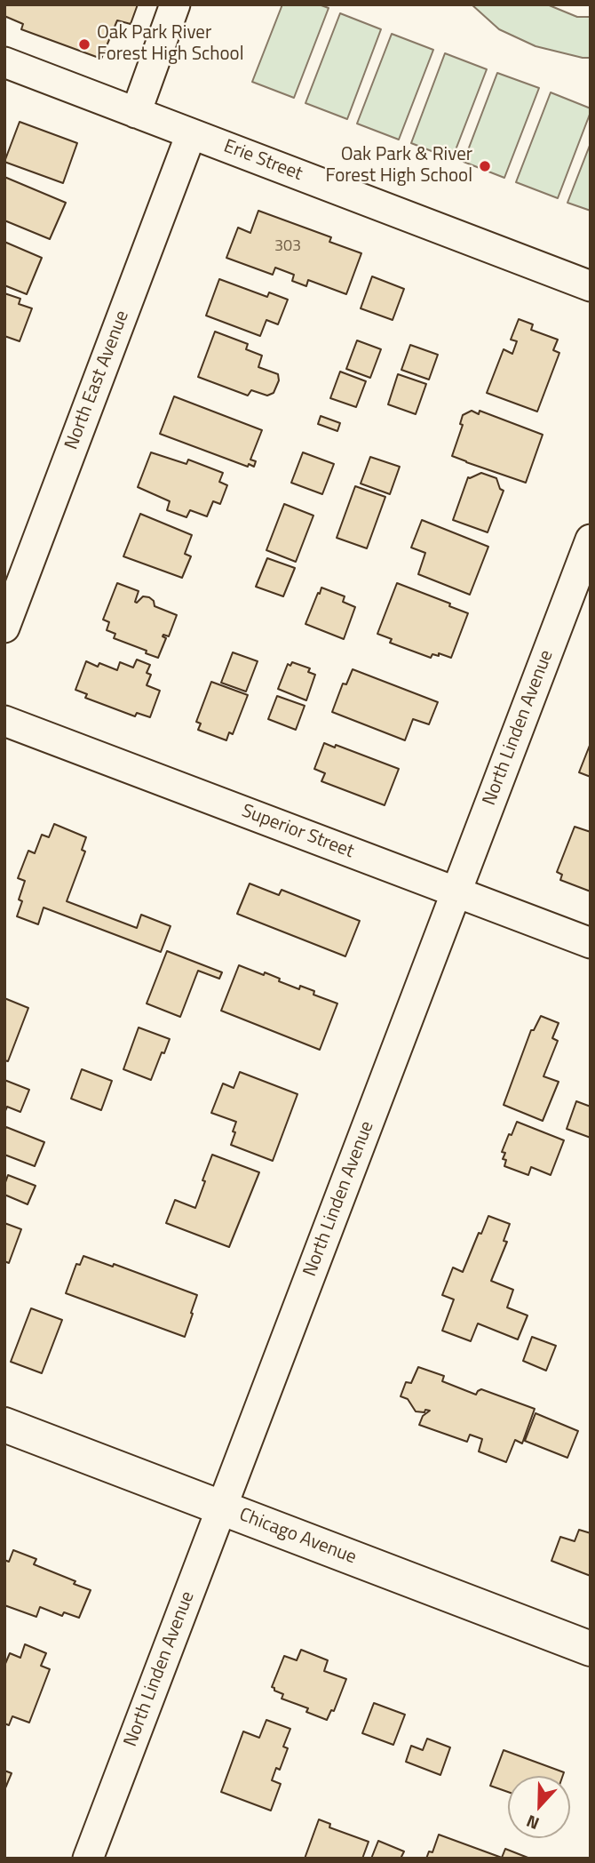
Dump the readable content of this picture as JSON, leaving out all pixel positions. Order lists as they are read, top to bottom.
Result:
{
  "streets": {
    "main road": ["Chicago Avenue"],
    "street": [
      "Erie Street",
      "North East Avenue",
      "North Linden Avenue",
      "Superior Street"
    ]
  },
  "crossings": [
    ["Erie Street", "North East Avenue"],
    ["North Linden Avenue", "Superior Street"],
    ["North Linden Avenue", "Chicago Avenue"]
  ],
  "places": ["Oak Park River Forest High School", "Oak Park & River Forest High School"],
  "house_numbers": ["303"],
  "north": "bottom"
}
